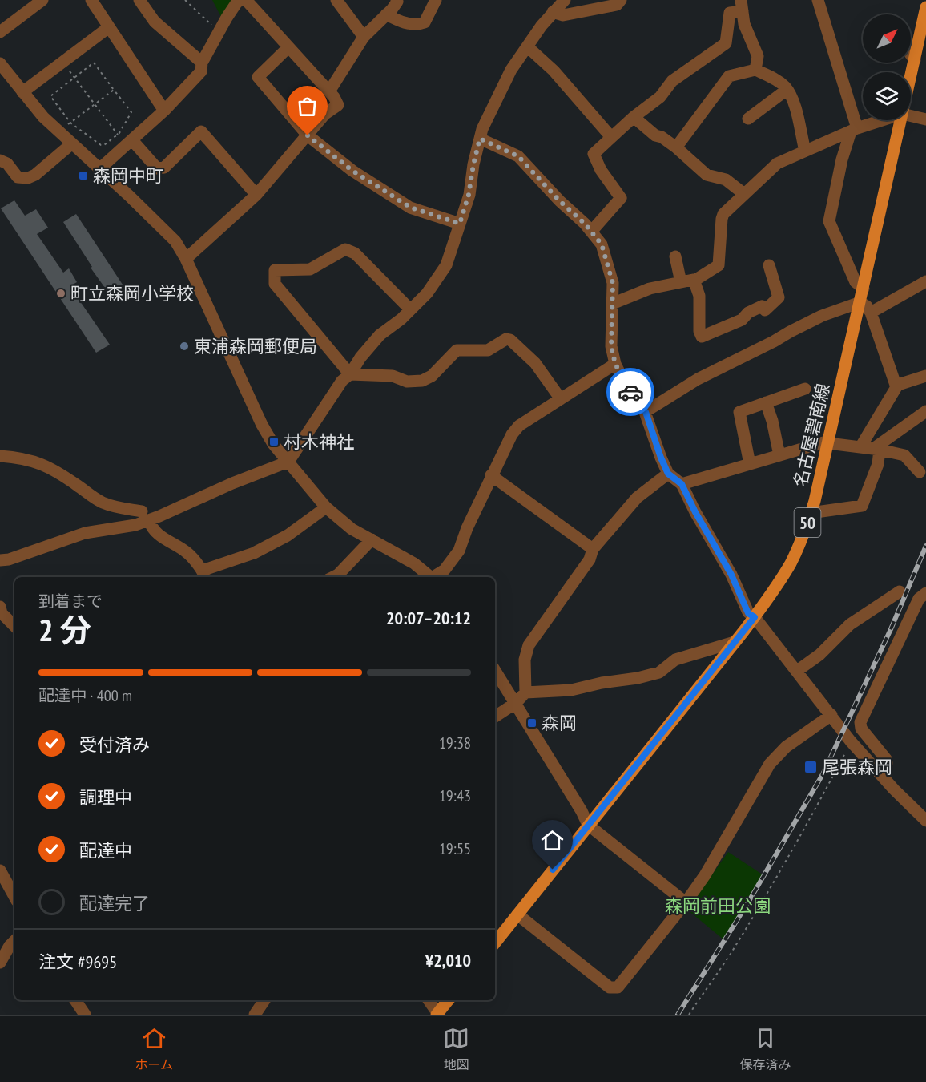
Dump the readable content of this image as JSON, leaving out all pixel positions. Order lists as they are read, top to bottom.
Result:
{
  "streets": {
    "main road": ["名古屋碧南線", "50"]
  },
  "parks": ["森岡前田公園"],
  "places": {
    "transit": [
      "森岡中町",
      "村木神社",
      "森岡",
      "尾張森岡"
    ],
    "other": ["町立森岡小学校", "東浦森岡郵便局"]
  },
  "north": "top right",
  "page": {
    "heading": ["2 分", "到着まで", "20:07–20:12"],
    "panel": ["注文 #9695", "¥2,010"],
    "bar": "配達中 · 400 m",
    "list": [
      ["受付済み", "19:38"],
      ["調理中", "19:43"],
      ["配達中", "19:55"],
      "配達完了"
    ],
    "tabs": ["ホーム", "地図", "保存済み"]
  }
}
